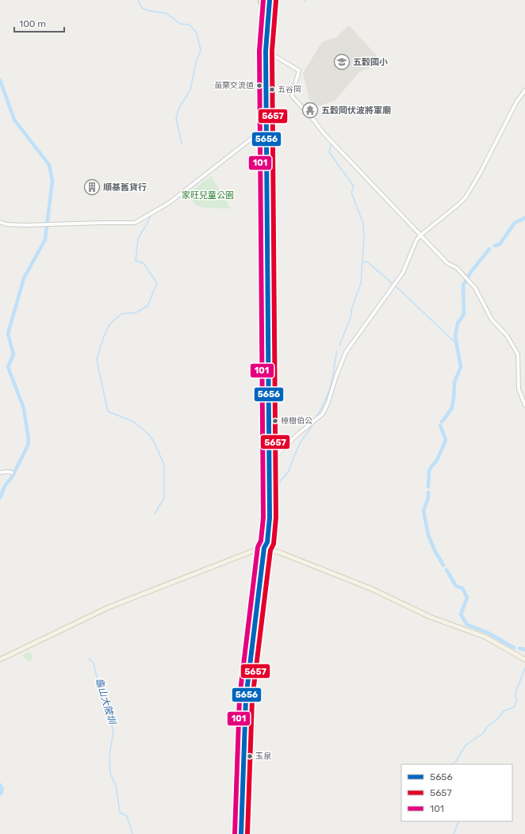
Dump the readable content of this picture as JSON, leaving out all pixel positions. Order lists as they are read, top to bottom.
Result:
{
  "water": ["龜山大陂圳"],
  "parks": ["家旺兒童公園"],
  "places": {
    "school or university": ["五穀國小"],
    "other": [
      "苗栗交流道",
      "五谷岡",
      "樟樹伯公",
      "玉泉"
    ],
    "temple": ["五穀岡伏波將軍廟"],
    "building": ["順基舊貨行"]
  },
  "lines": ["transit line 5656", "transit line 101", "transit line 5657"],
  "legend": ["5656", "5657", "101"],
  "scale_bar": "100 m"
}
